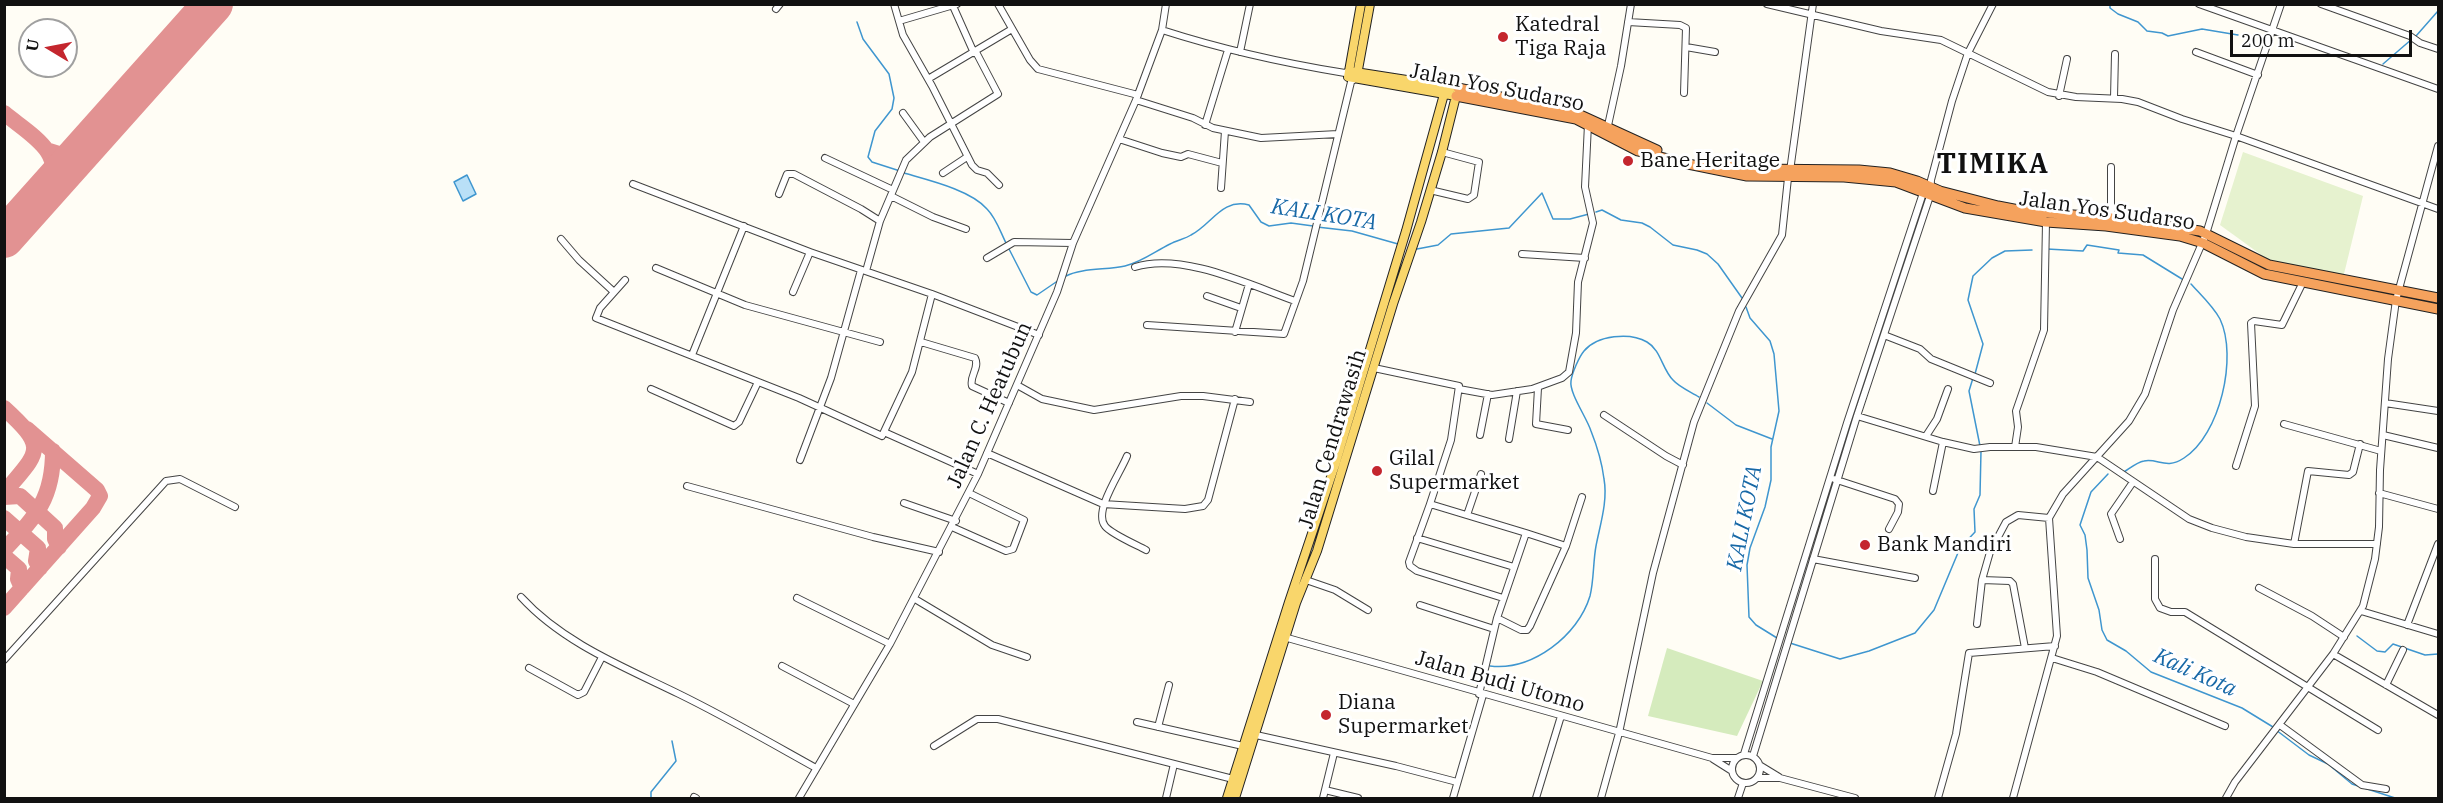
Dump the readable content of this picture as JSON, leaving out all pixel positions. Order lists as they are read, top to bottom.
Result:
{
  "streets": {
    "highway": ["Jalan Yos Sudarso"],
    "main road": ["Jalan Cendrawasih"],
    "street": ["Jalan C. Heatubun", "Jalan Budi Utomo"]
  },
  "crossings": [
    ["Jalan Yos Sudarso", "Jalan Cendrawasih"],
    ["Jalan Cendrawasih", "Jalan Budi Utomo"]
  ],
  "districts": ["TIMIKA"],
  "water": ["KALI KOTA", "Kali Kota"],
  "places": [
    "Katedral Tiga Raja",
    "Bane Heritage",
    "Gilal Supermarket",
    "Bank Mandiri",
    "Diana Supermarket"
  ],
  "scale_bar": "200 m",
  "north": "left"
}
